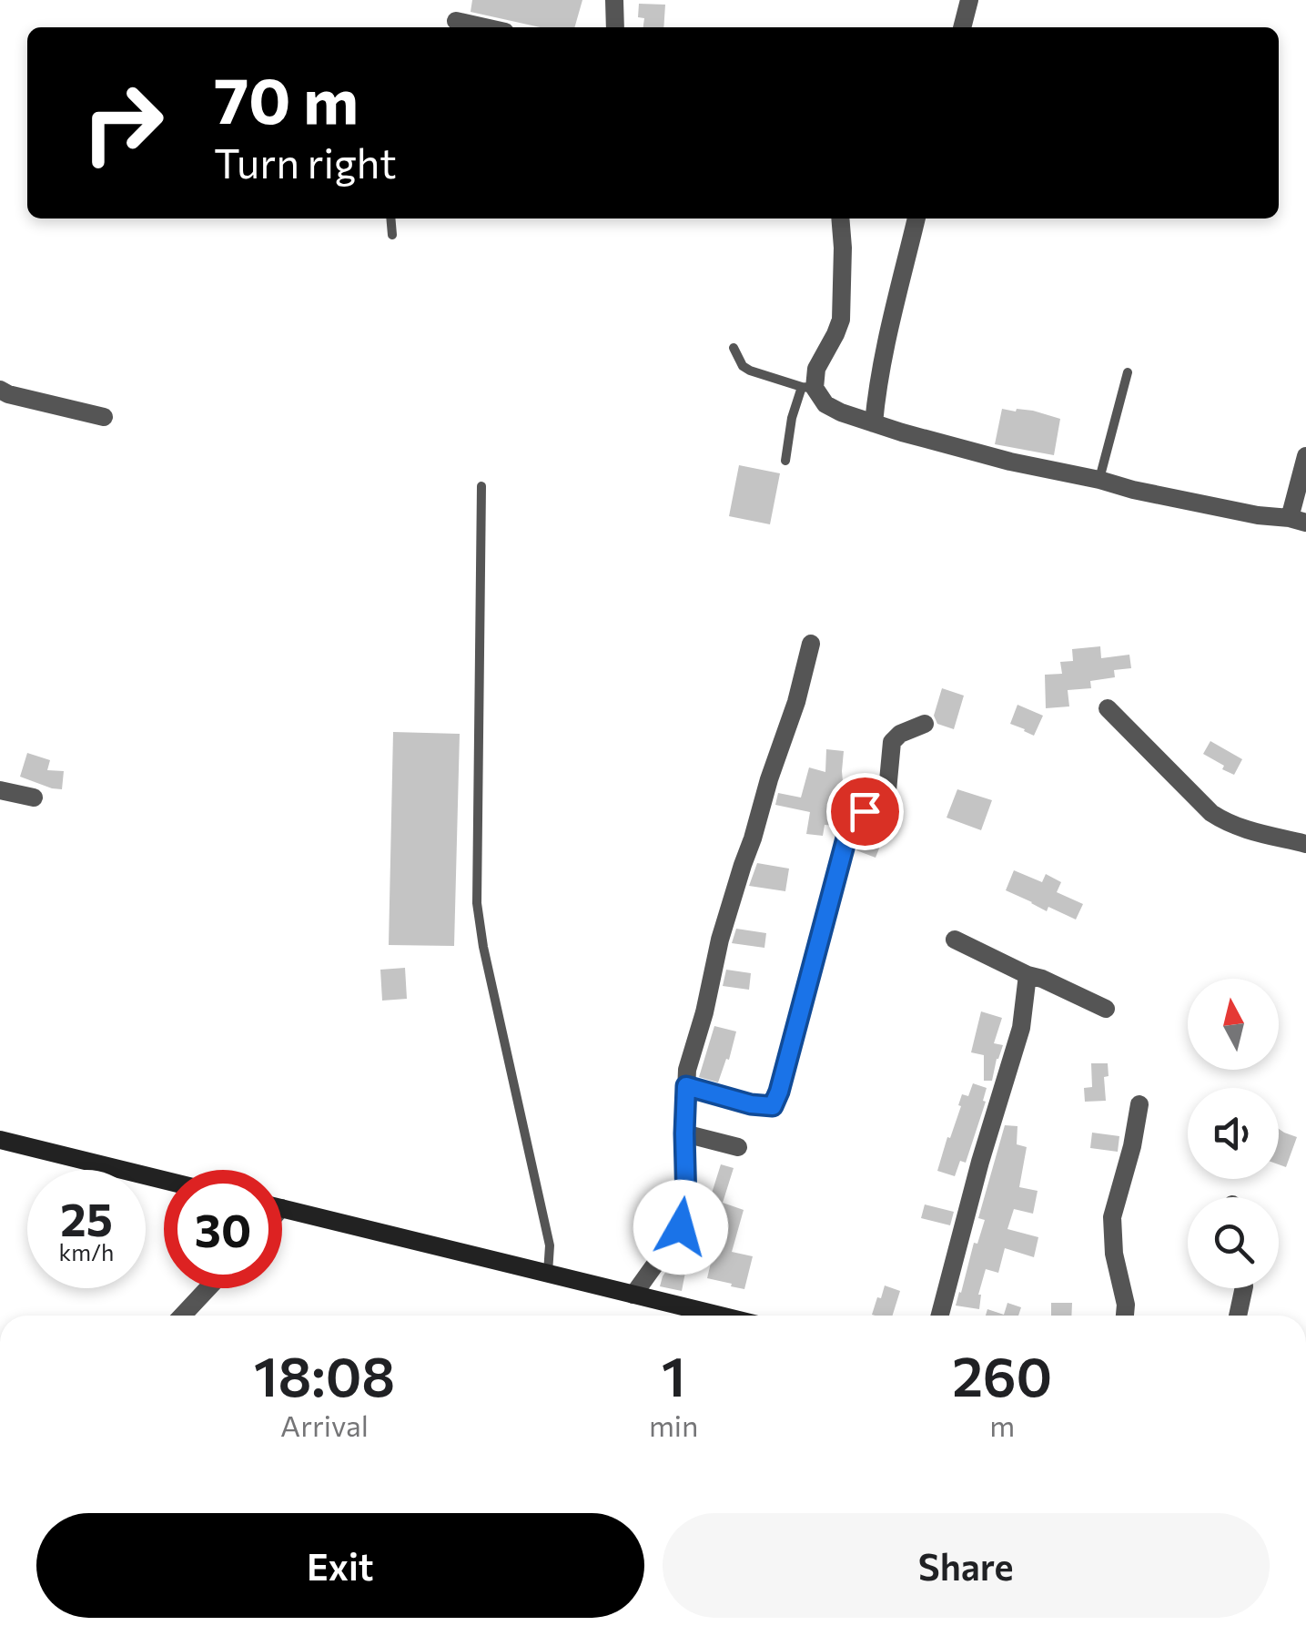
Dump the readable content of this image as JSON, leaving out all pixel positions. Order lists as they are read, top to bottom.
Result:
{
  "north": "top",
  "page": {
    "turn": ["70 m", "Turn right"],
    "speed": "25 km/h",
    "limit": "30",
    "eta": [
      "18:08",
      "Arrival",
      "1",
      "min",
      "260",
      "m"
    ],
    "buttons": ["Exit", "Share"]
  }
}
